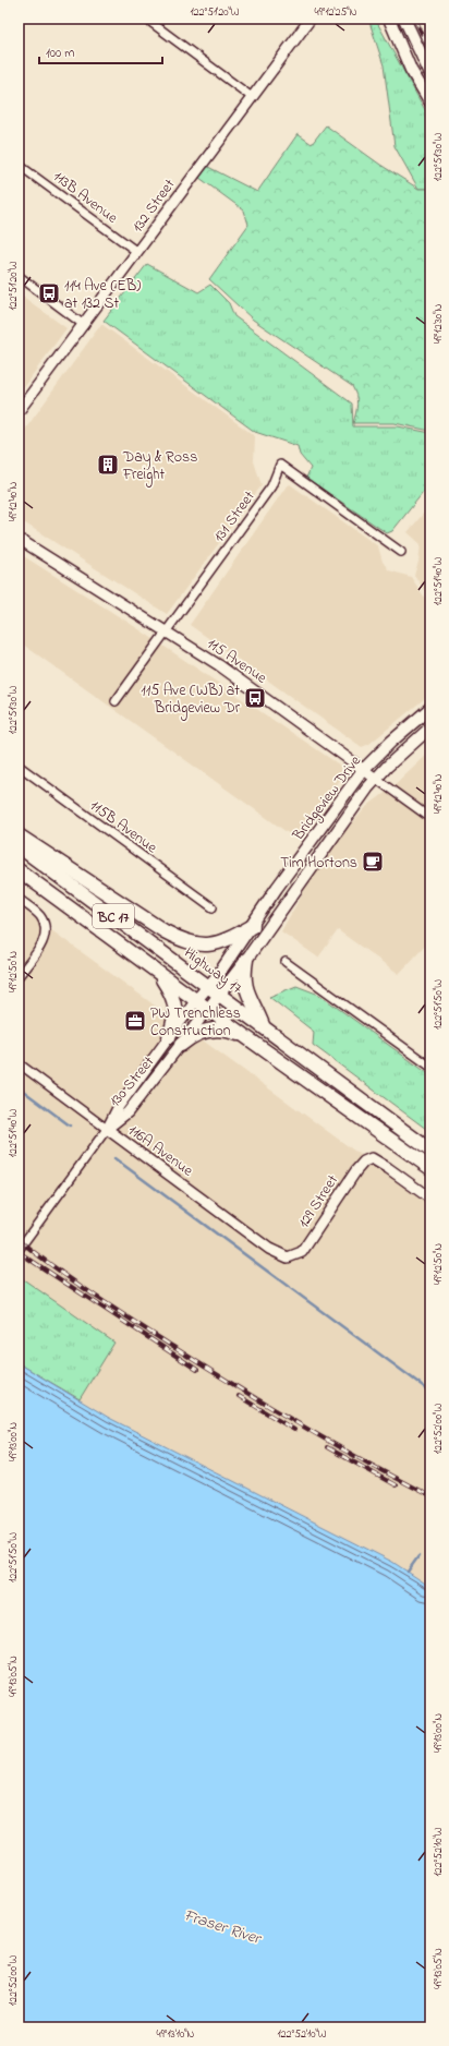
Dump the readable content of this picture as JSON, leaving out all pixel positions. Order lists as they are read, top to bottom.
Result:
{
  "streets": {
    "highway": ["BC 17", "Highway 17"],
    "main road": ["Bridgeview Drive"],
    "street": [
      "113B Avenue",
      "132 Street",
      "131 Street",
      "115 Avenue",
      "115B Avenue",
      "130 Street",
      "116A Avenue",
      "129 Street"
    ]
  },
  "crossings": [
    ["113B Avenue", "132 Street"],
    ["131 Street", "115 Avenue"],
    ["115 Avenue", "Bridgeview Drive"],
    ["Bridgeview Drive", "Highway 17"],
    ["Bridgeview Drive", "130 Street"],
    ["Highway 17", "130 Street"],
    ["130 Street", "116A Avenue"],
    ["116A Avenue", "129 Street"]
  ],
  "water": ["Fraser River"],
  "places": {
    "bus stop": ["114 Ave (EB) at 132 St", "115 Ave (WB) at Bridgeview Dr"],
    "building": ["Day & Ross Freight"],
    "cafe": ["Tim Hortons"],
    "office": ["PW Trenchless Construction"]
  },
  "scale_bar": "100 m",
  "coordinates": [
    "122°51'20\"W",
    "49°12'25\"N",
    "122°51'30\"W",
    "49°12'30\"N",
    "49°12'40\"N",
    "122°51'40\"W",
    "49°12'50\"N",
    "122°51'50\"W",
    "122°52'00\"W",
    "49°13'00\"N",
    "49°13'05\"N",
    "122°52'10\"W",
    "49°13'10\"N"
  ]
}
